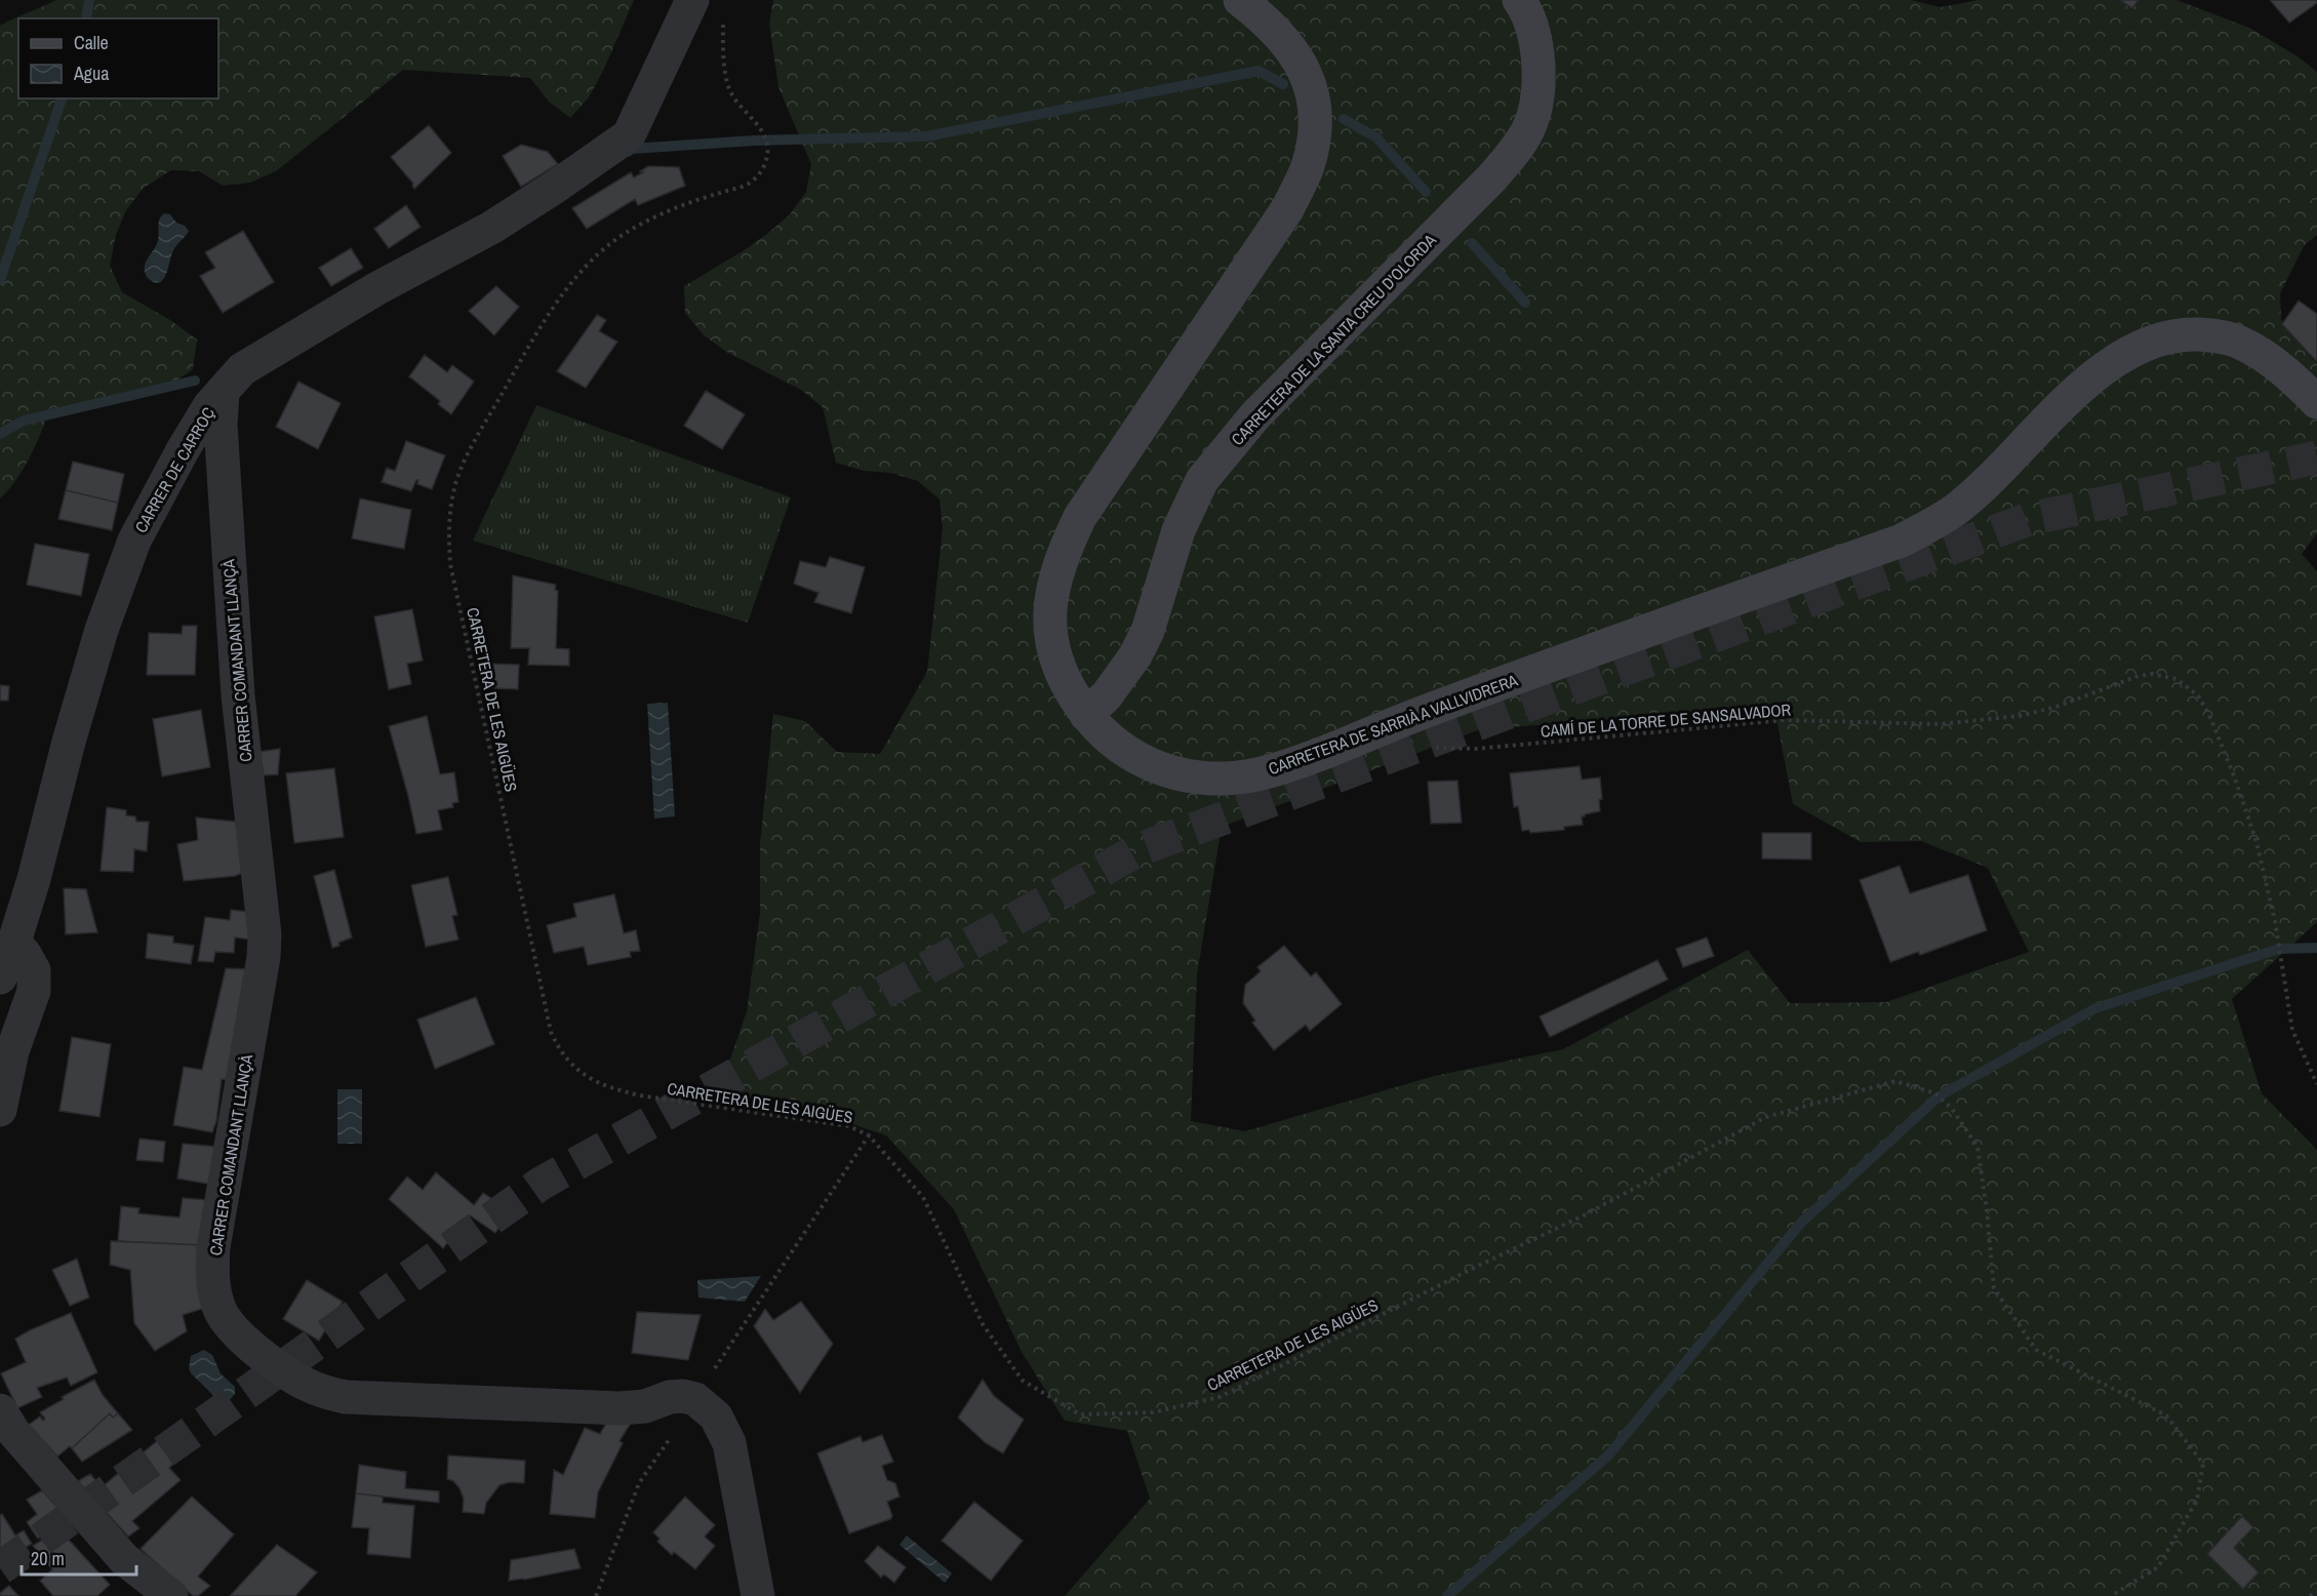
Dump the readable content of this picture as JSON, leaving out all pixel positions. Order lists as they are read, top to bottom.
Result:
{
  "streets": {
    "main road": ["CARRETERA DE LA SANTA CREU D'OLORDA", "CARRETERA DE SARRIÀ A VALLVIDRERA"],
    "street": ["CARRER DE CARROÇ", "CARRER COMANDANT LLANÇÀ"],
    "path": ["CARRETERA DE LES AIGÜES", "CAMÍ DE LA TORRE DE SANSALVADOR"]
  },
  "crossings": [
    ["CARRETERA DE LA SANTA CREU D'OLORDA", "CARRETERA DE SARRIÀ A VALLVIDRERA"],
    ["CARRER DE CARROÇ", "CARRER COMANDANT LLANÇÀ"]
  ],
  "legend": ["Calle", "Agua"],
  "scale_bar": "20 m"
}
